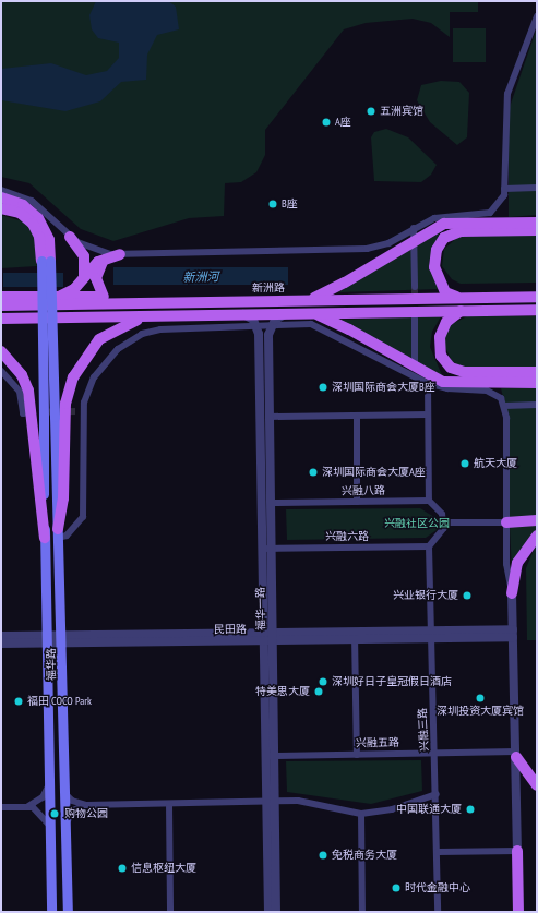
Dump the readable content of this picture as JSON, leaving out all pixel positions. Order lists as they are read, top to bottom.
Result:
{
  "streets": {
    "main road": ["新洲路", "福华路"],
    "street": [
      "兴融八路",
      "兴融六路",
      "福华一路",
      "民田路",
      "兴融三路",
      "兴融五路"
    ]
  },
  "crossings": [
    ["兴融八路", "福华一路"],
    ["兴融六路", "福华一路"],
    ["兴融六路", "兴融三路"],
    ["福华一路", "民田路"],
    ["福华一路", "兴融五路"],
    ["民田路", "福华路"],
    ["民田路", "兴融三路"],
    ["兴融三路", "兴融五路"]
  ],
  "water": ["新洲河"],
  "parks": ["兴融社区公园"],
  "places": [
    "五洲宾馆",
    "A座",
    "B座",
    "深圳国际商会大厦B座",
    "航天大厦",
    "深圳国际商会大厦A座",
    "兴业银行大厦",
    "深圳好日子皇冠假日酒店",
    "特美思大厦",
    "深圳投资大厦宾馆",
    "福田 COCO Park",
    "中国联通大厦",
    "购物公园",
    "免税商务大厦",
    "信息枢纽大厦",
    "时代金融中心"
  ]
}
